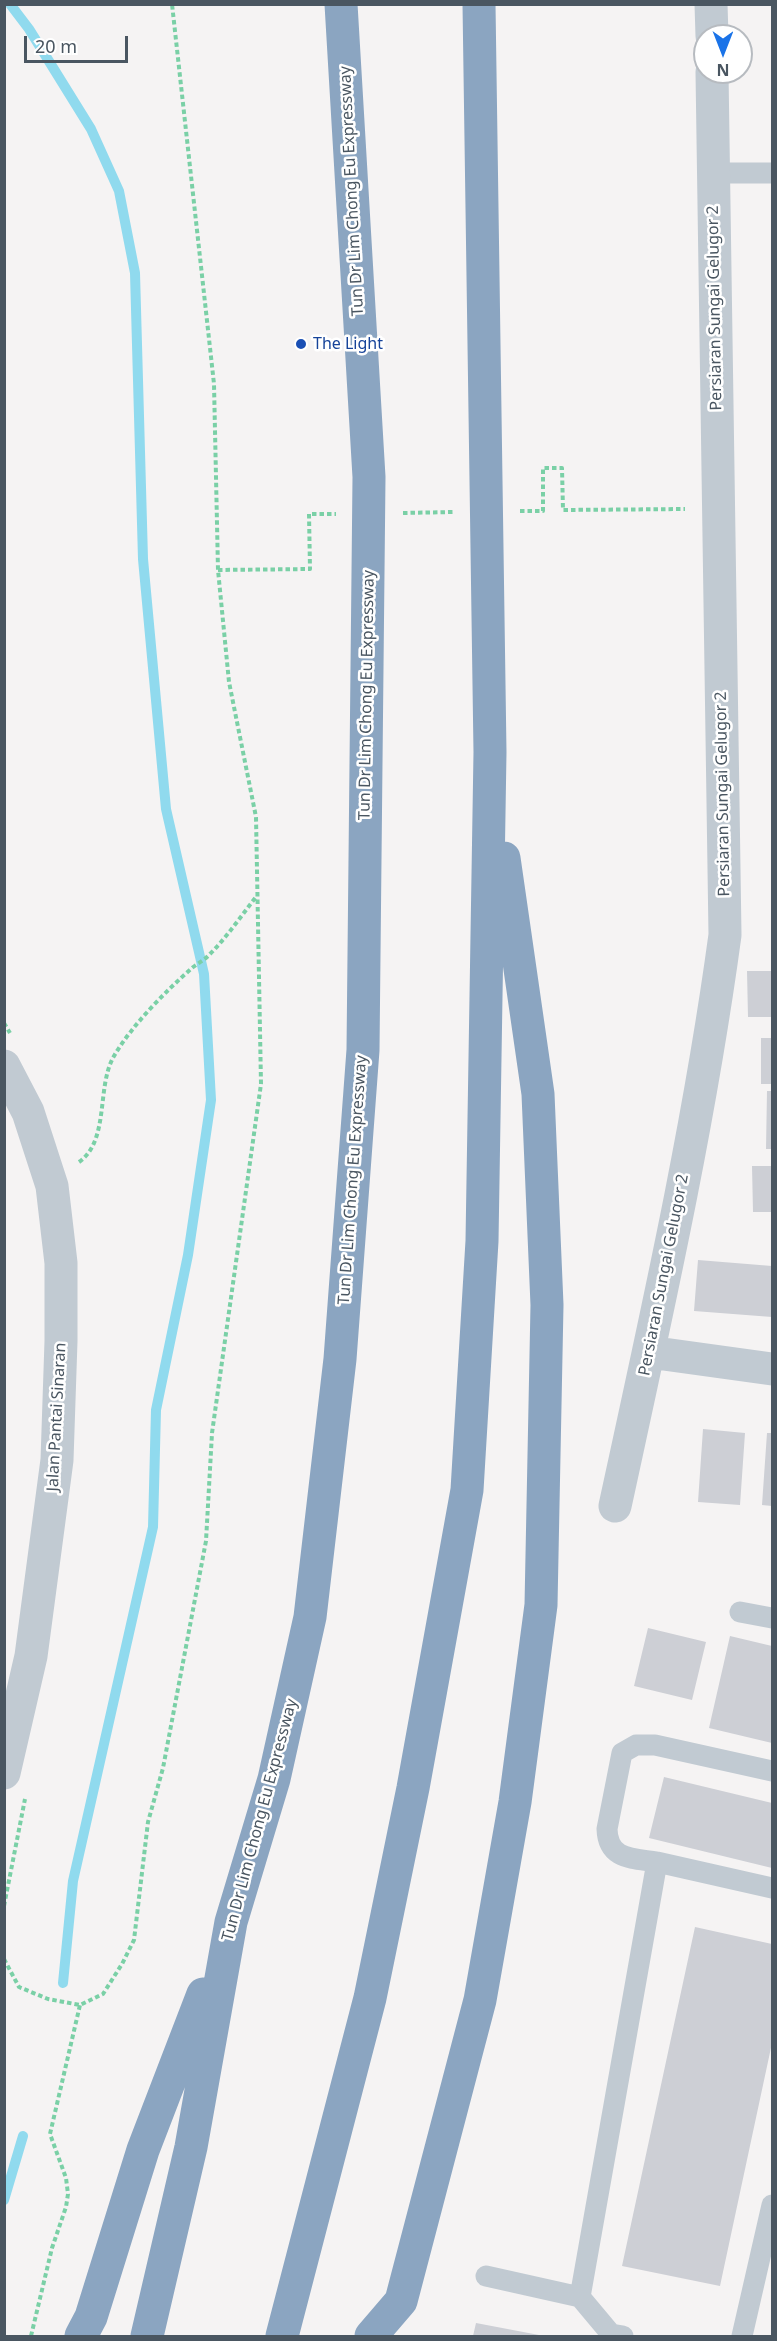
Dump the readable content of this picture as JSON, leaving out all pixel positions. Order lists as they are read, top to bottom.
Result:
{
  "streets": {
    "highway": ["Tun Dr Lim Chong Eu Expressway"],
    "street": ["Persiaran Sungai Gelugor 2", "Jalan Pantai Sinaran"]
  },
  "places": ["The Light"],
  "scale_bar": "20 m",
  "north": "bottom"
}
